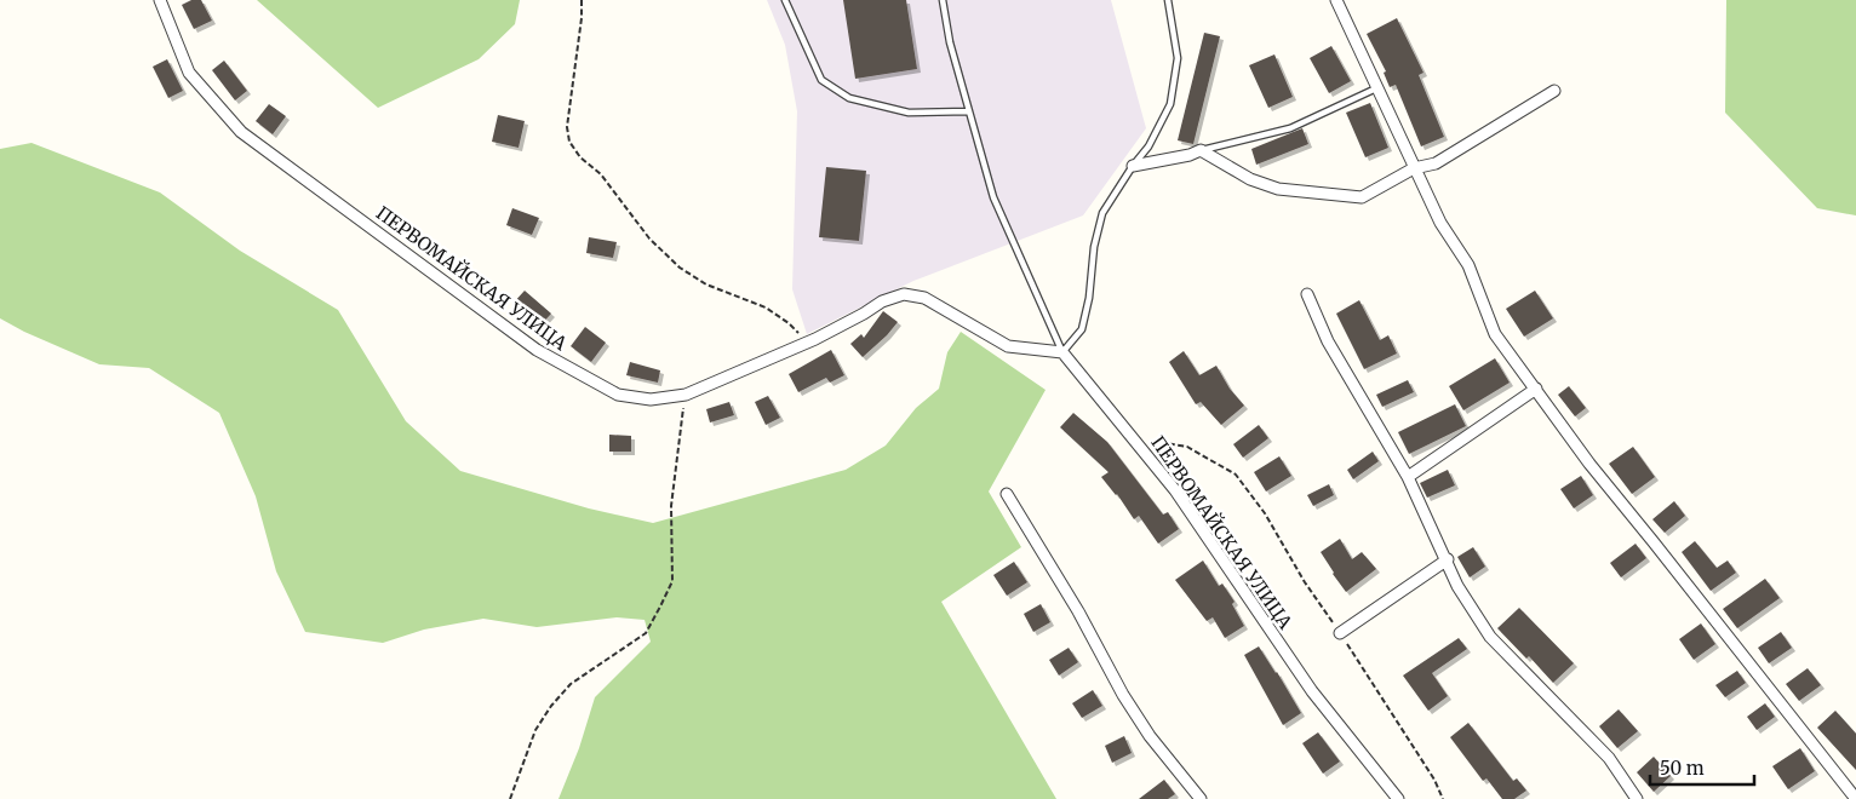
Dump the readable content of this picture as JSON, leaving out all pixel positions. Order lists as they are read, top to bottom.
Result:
{
  "streets": {
    "street": ["ПЕРВОМАЙСКАЯ УЛИЦА"]
  },
  "scale_bar": "50 m"
}
